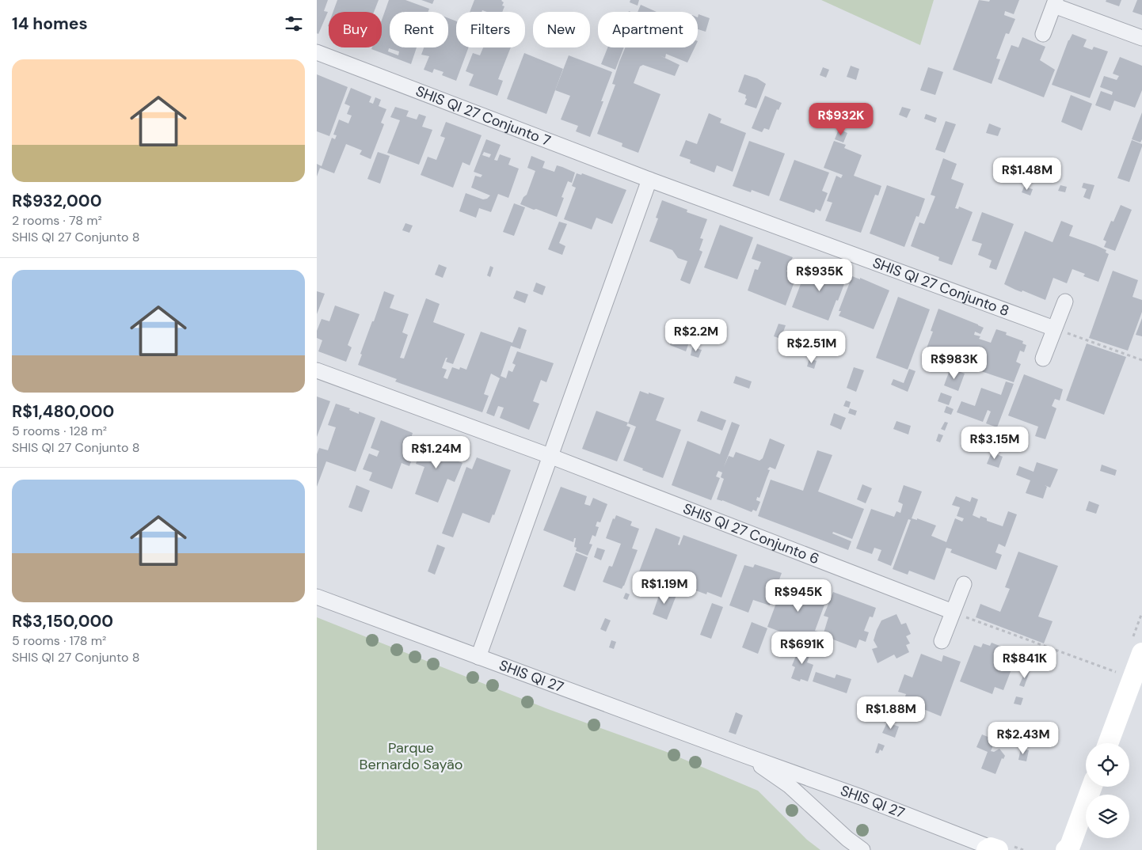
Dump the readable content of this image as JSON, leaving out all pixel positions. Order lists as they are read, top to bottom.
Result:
{
  "streets": {
    "street": [
      "SHIS QI 27 Conjunto 7",
      "SHIS QI 27 Conjunto 8",
      "SHIS QI 27 Conjunto 6",
      "SHIS QI 27"
    ]
  },
  "crossings": [
    ["SHIS QI 27 Conjunto 7", "SHIS QI 27 Conjunto 8"]
  ],
  "parks": ["Parque Bernardo Sayão"],
  "page": {
    "heading": "14 homes",
    "chip": [
      "Buy",
      "Rent",
      "Filters",
      "New",
      "Apartment"
    ],
    "list": [
      {
        "name": "R$932,000",
        "note": "2 rooms · 78 m² · SHIS QI 27 Conjunto 8"
      },
      {
        "name": "R$1,480,000",
        "note": "5 rooms · 128 m² · SHIS QI 27 Conjunto 8"
      },
      {
        "name": "R$3,150,000",
        "note": "5 rooms · 178 m² · SHIS QI 27 Conjunto 8"
      }
    ],
    "price": [
      "R$932K",
      "R$1.48M",
      "R$935K",
      "R$2.2M",
      "R$2.51M",
      "R$983K",
      "R$3.15M",
      "R$1.24M",
      "R$1.19M",
      "R$945K",
      "R$691K",
      "R$841K",
      "R$1.88M",
      "R$2.43M"
    ]
  }
}
